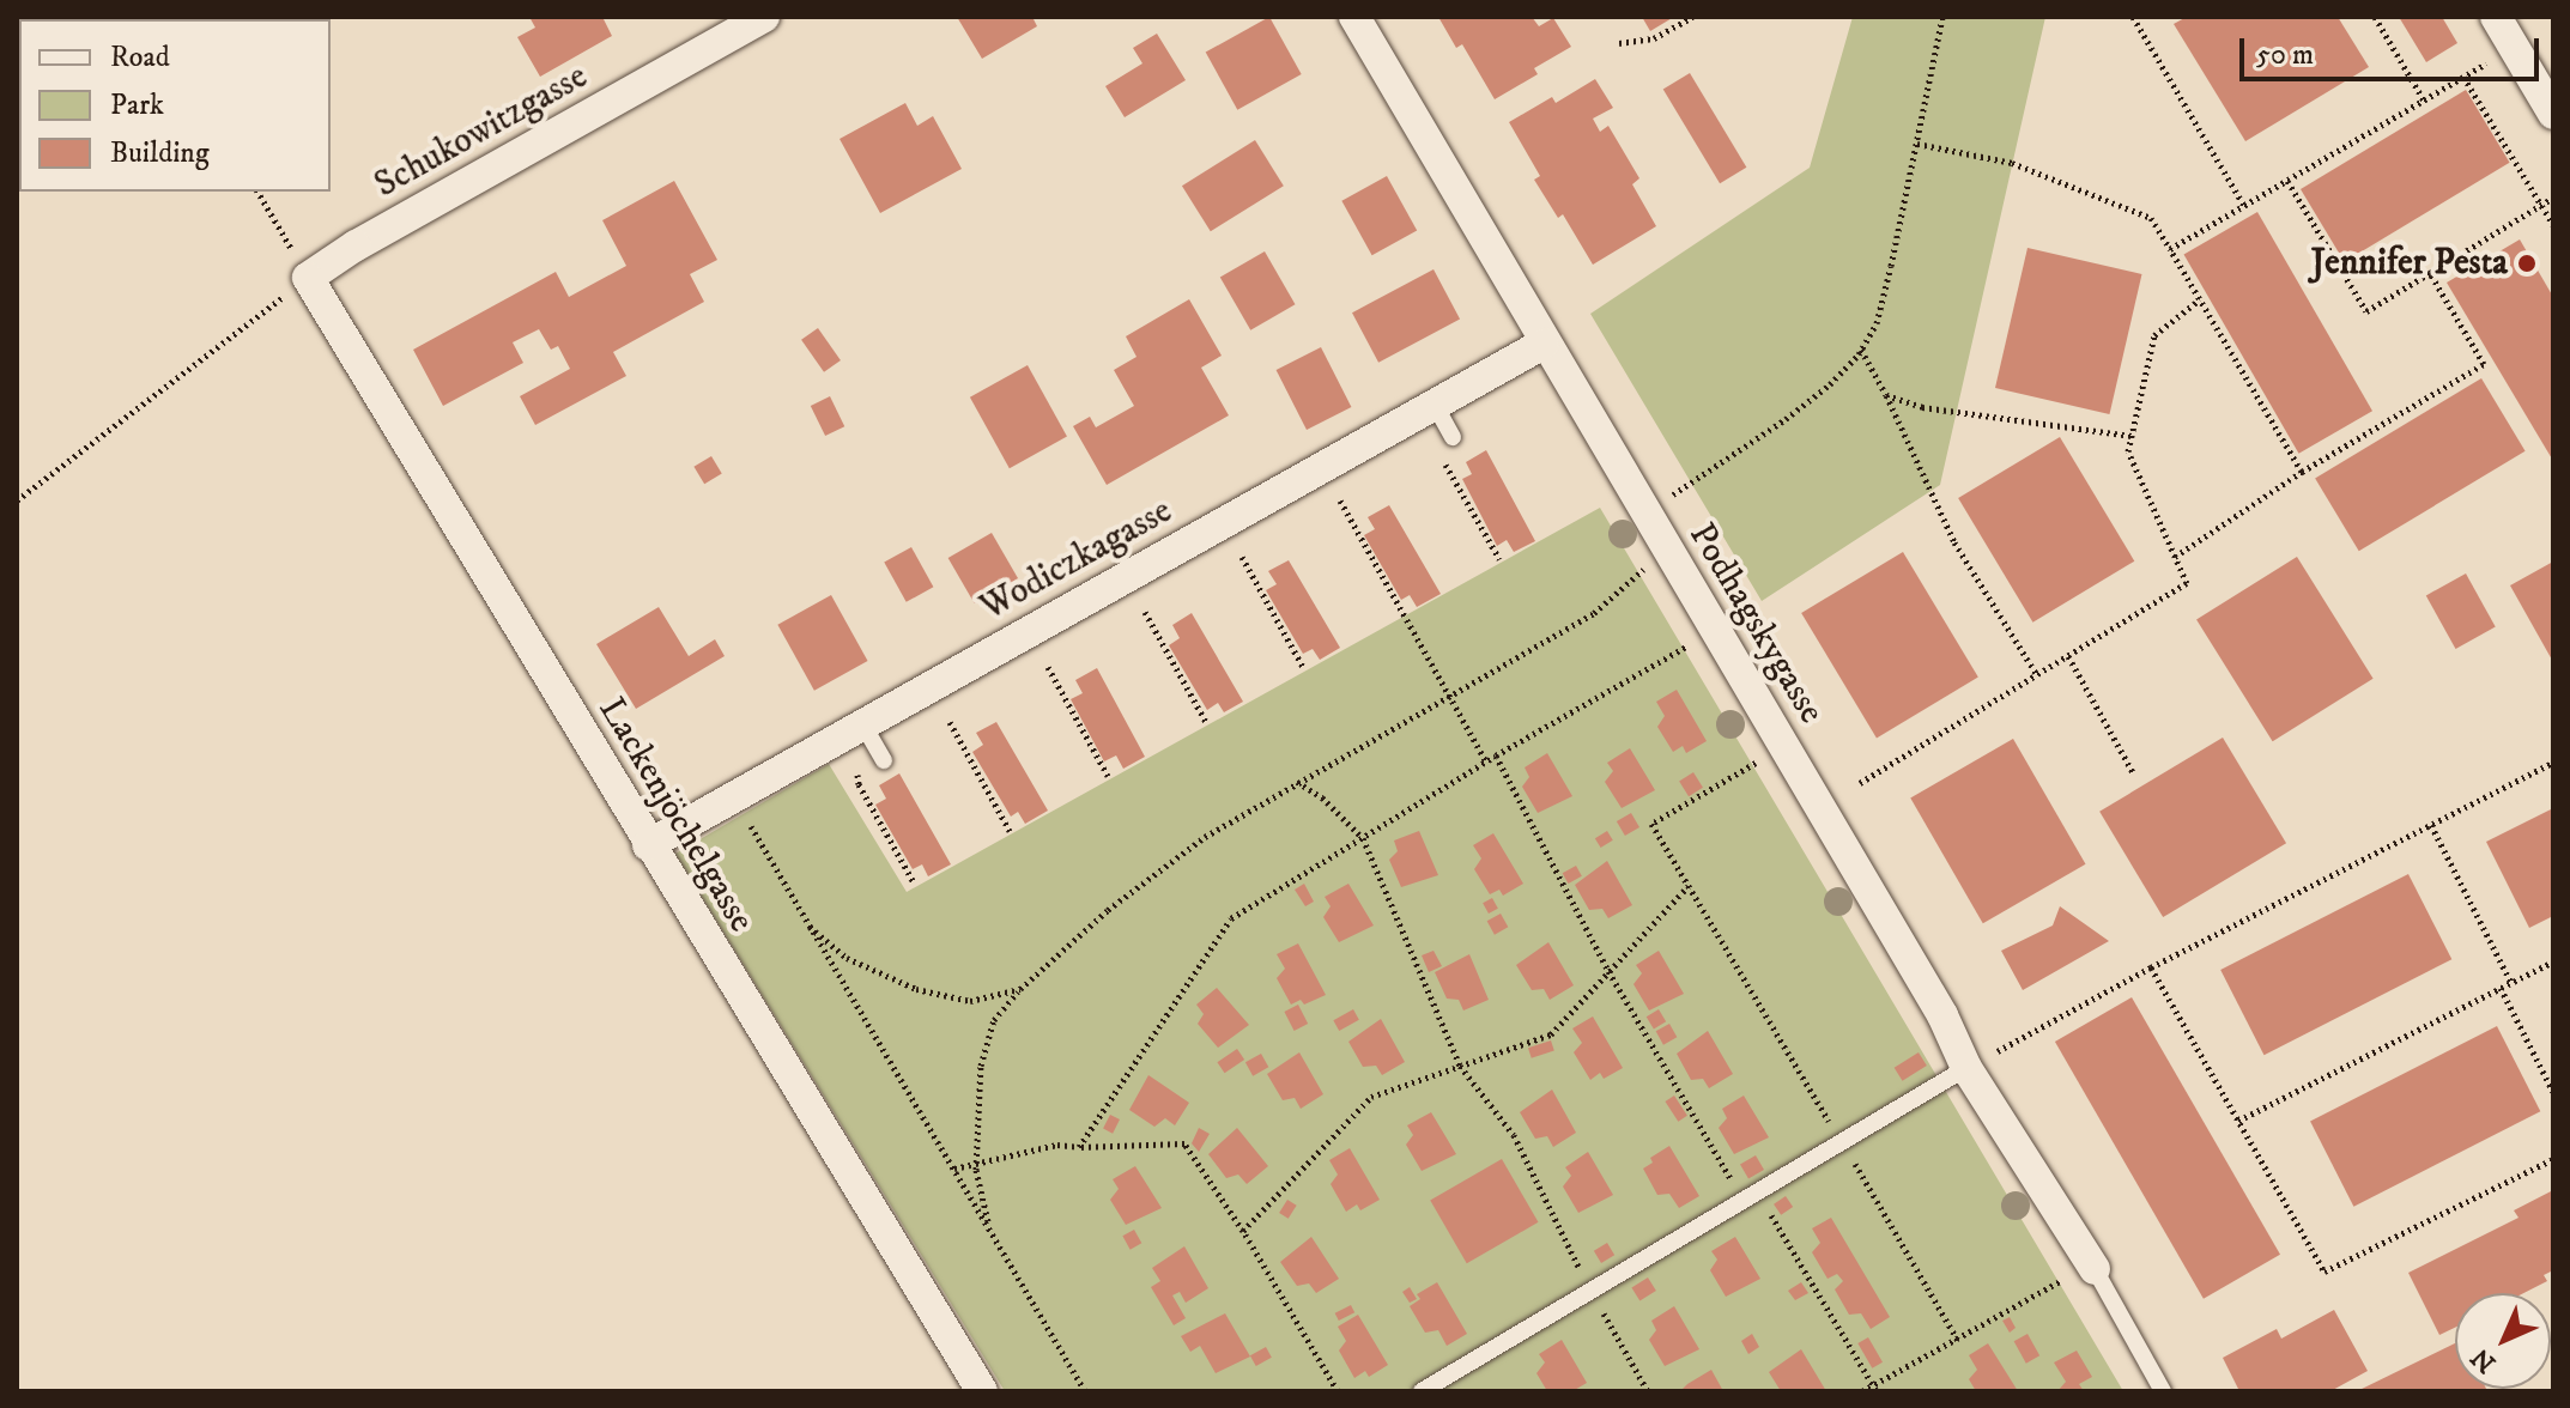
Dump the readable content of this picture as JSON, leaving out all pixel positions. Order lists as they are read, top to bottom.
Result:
{
  "streets": {
    "street": [
      "Schukowitzgasse",
      "Wodiczkagasse",
      "Podhagskygasse",
      "Lackenjöchelgasse"
    ]
  },
  "crossings": [
    ["Schukowitzgasse", "Lackenjöchelgasse"],
    ["Wodiczkagasse", "Podhagskygasse"],
    ["Wodiczkagasse", "Lackenjöchelgasse"]
  ],
  "places": ["Jennifer Pesta"],
  "legend": ["Road", "Park", "Building"],
  "scale_bar": "50 m",
  "north": "bottom left"
}
